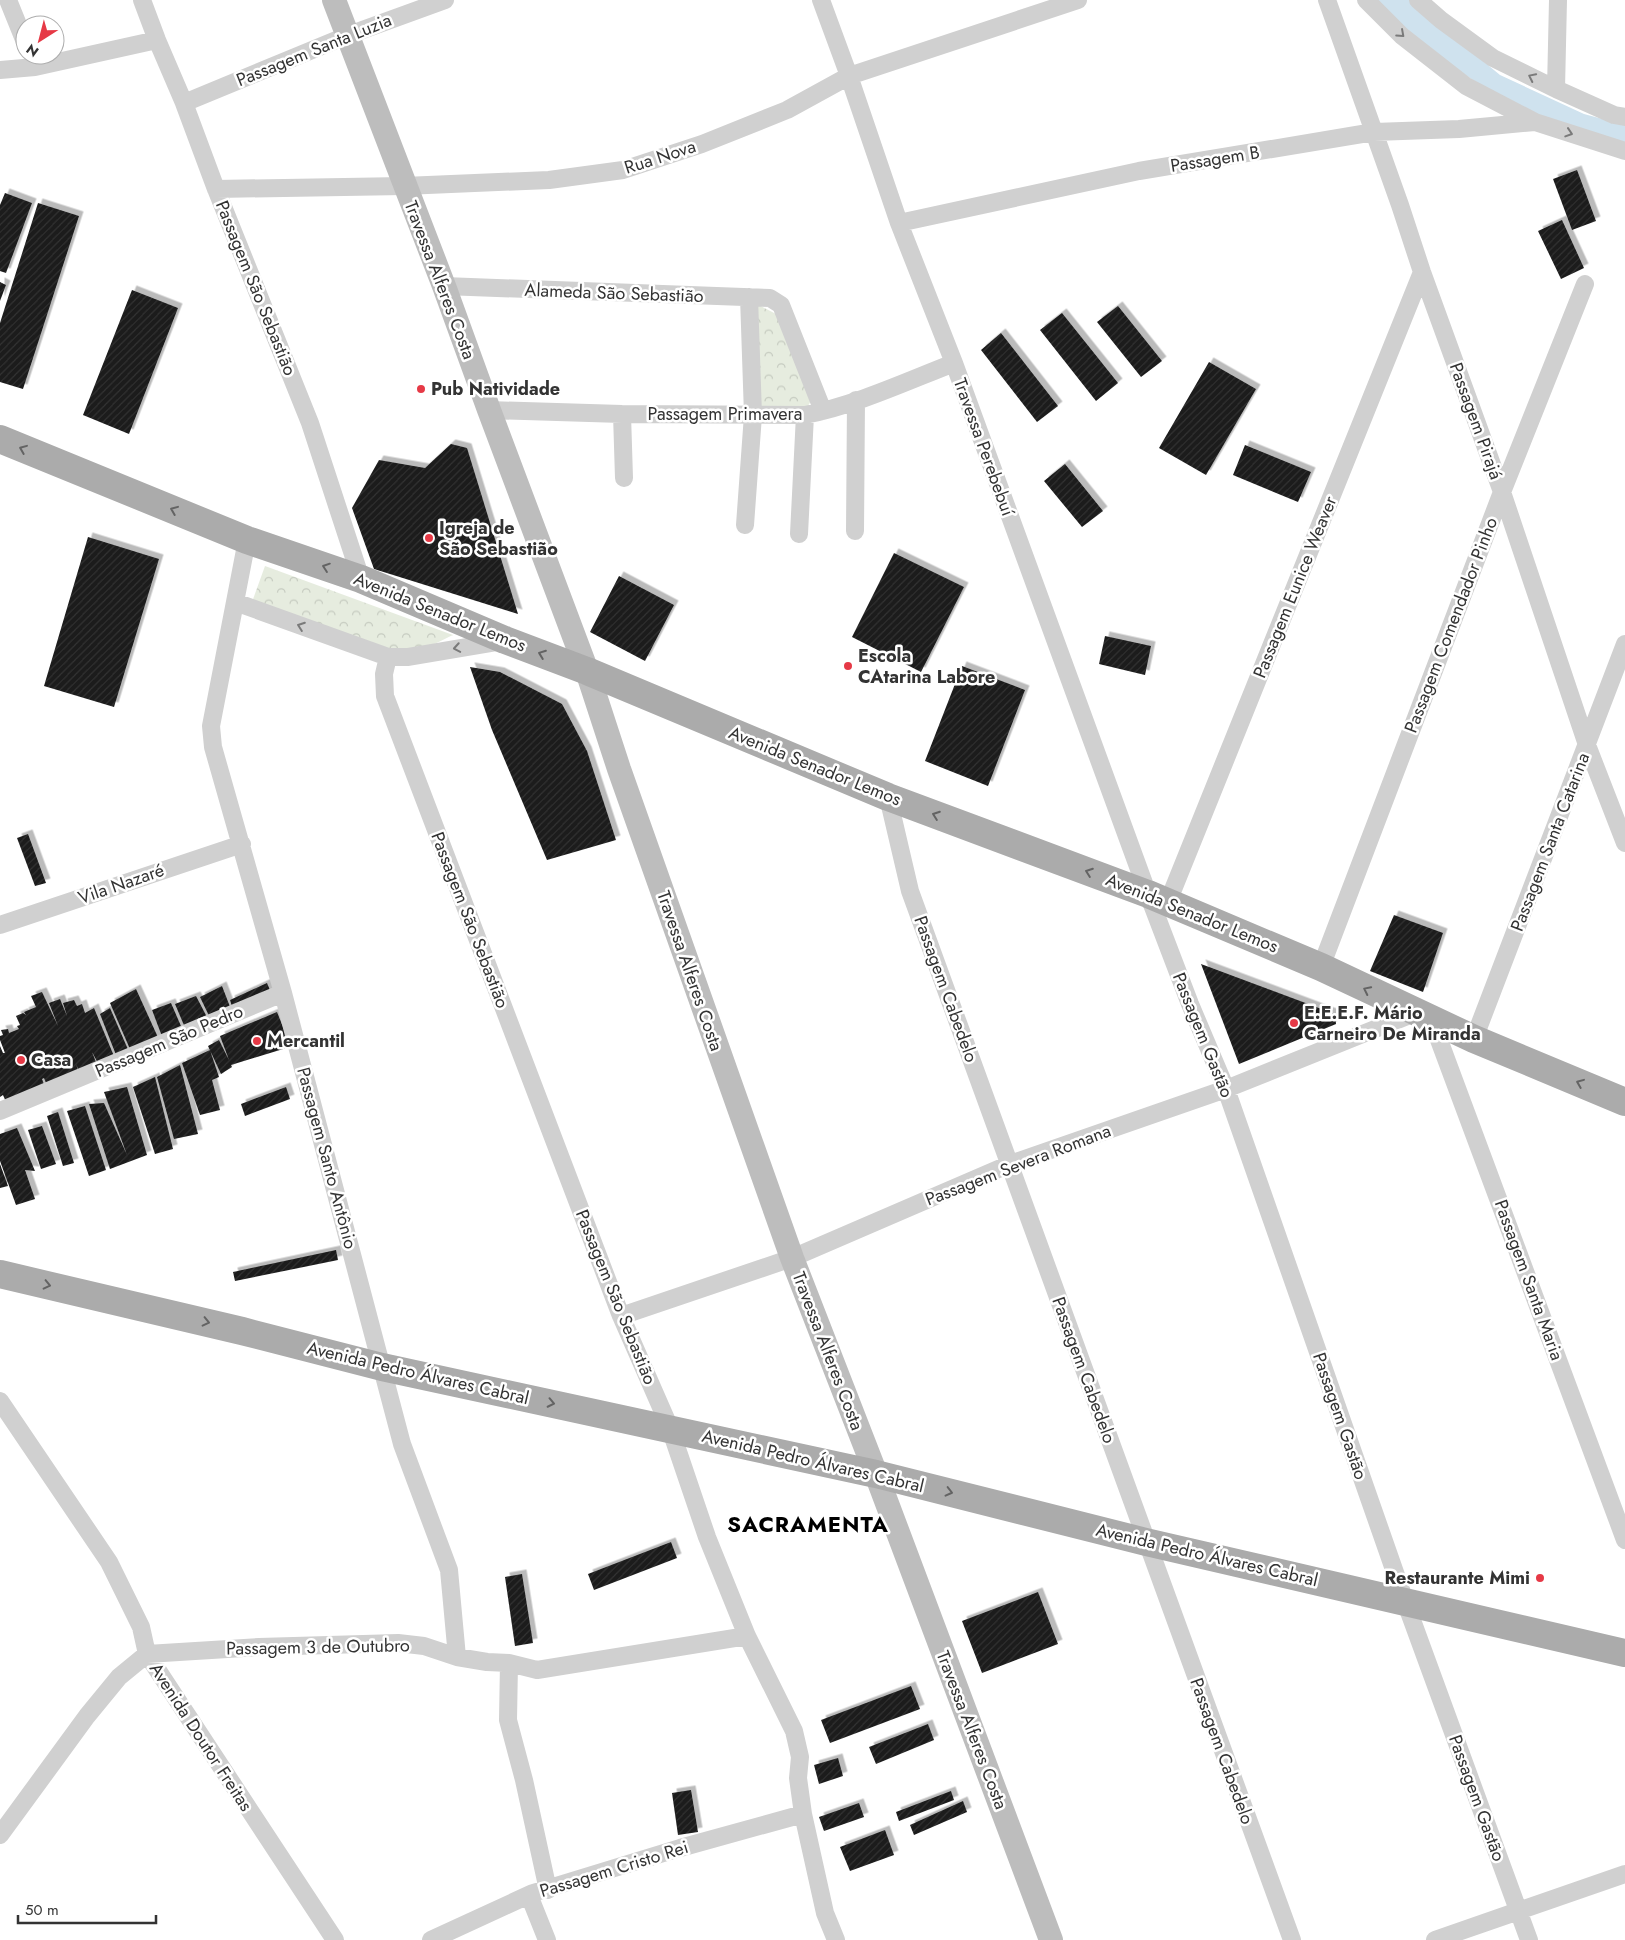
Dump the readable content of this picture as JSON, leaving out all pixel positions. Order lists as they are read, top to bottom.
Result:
{
  "streets": {
    "main road": ["Avenida Senador Lemos", "Avenida Pedro Álvares Cabral"],
    "street": [
      "Passagem Santa Luzia",
      "Rua Nova",
      "Passagem B",
      "Travessa Alferes Costa",
      "Passagem São Sebastião",
      "Alameda São Sebastião",
      "Passagem Primavera",
      "Passagem Pirajá",
      "Travessa Perebebuí",
      "Passagem Eunice Weaver",
      "Passagem Comendador Pinho",
      "Passagem Santa Catarina",
      "Vila Nazaré",
      "Passagem Cabedelo",
      "Passagem Gastão",
      "Passagem São Pedro",
      "Passagem Santo Antônio",
      "Passagem Severa Romana",
      "Passagem Santa Maria",
      "Passagem 3 de Outubro",
      "Avenida Doutor Freitas",
      "Passagem Cristo Rei"
    ]
  },
  "crossings": [
    ["Passagem Santa Luzia", "Travessa Alferes Costa"],
    ["Passagem Santa Luzia", "Passagem São Sebastião"],
    ["Rua Nova", "Travessa Alferes Costa"],
    ["Rua Nova", "Passagem São Sebastião"],
    ["Rua Nova", "Travessa Perebebuí"],
    ["Passagem B", "Passagem Pirajá"],
    ["Passagem B", "Travessa Perebebuí"],
    ["Travessa Alferes Costa", "Alameda São Sebastião"],
    ["Travessa Alferes Costa", "Passagem Primavera"],
    ["Travessa Alferes Costa", "Avenida Senador Lemos"],
    ["Travessa Alferes Costa", "Passagem Severa Romana"],
    ["Travessa Alferes Costa", "Avenida Pedro Álvares Cabral"],
    ["Passagem São Sebastião", "Avenida Senador Lemos"],
    ["Passagem São Sebastião", "Passagem Severa Romana"],
    ["Passagem São Sebastião", "Avenida Pedro Álvares Cabral"],
    ["Passagem São Sebastião", "Passagem 3 de Outubro"],
    ["Passagem São Sebastião", "Passagem Cristo Rei"],
    ["Alameda São Sebastião", "Passagem Primavera"],
    ["Passagem Primavera", "Travessa Perebebuí"],
    ["Passagem Pirajá", "Passagem Eunice Weaver"],
    ["Passagem Pirajá", "Passagem Comendador Pinho"],
    ["Passagem Pirajá", "Passagem Santa Catarina"],
    ["Travessa Perebebuí", "Passagem Eunice Weaver"],
    ["Travessa Perebebuí", "Avenida Senador Lemos"],
    ["Travessa Perebebuí", "Passagem Gastão"],
    ["Passagem Eunice Weaver", "Avenida Senador Lemos"],
    ["Passagem Eunice Weaver", "Passagem Gastão"],
    ["Avenida Senador Lemos", "Passagem Comendador Pinho"],
    ["Avenida Senador Lemos", "Passagem Santa Catarina"],
    ["Avenida Senador Lemos", "Passagem Cabedelo"],
    ["Avenida Senador Lemos", "Passagem Gastão"],
    ["Avenida Senador Lemos", "Passagem Santo Antônio"],
    ["Avenida Senador Lemos", "Passagem Severa Romana"],
    ["Avenida Senador Lemos", "Passagem Santa Maria"],
    ["Vila Nazaré", "Passagem Santo Antônio"],
    ["Passagem Cabedelo", "Passagem Severa Romana"],
    ["Passagem Cabedelo", "Avenida Pedro Álvares Cabral"],
    ["Passagem Gastão", "Passagem Severa Romana"],
    ["Passagem Gastão", "Avenida Pedro Álvares Cabral"],
    ["Passagem São Pedro", "Passagem Santo Antônio"],
    ["Passagem Santo Antônio", "Avenida Pedro Álvares Cabral"],
    ["Passagem Santo Antônio", "Passagem 3 de Outubro"],
    ["Passagem Severa Romana", "Passagem Santa Maria"],
    ["Passagem 3 de Outubro", "Avenida Doutor Freitas"]
  ],
  "one_way": ["Avenida Senador Lemos", "Avenida Pedro Álvares Cabral"],
  "districts": ["SACRAMENTA"],
  "places": [
    "Pub Natividade",
    "Igreja de São Sebastião",
    "Escola CAtarina Labore",
    "E.E.E.F. Mário Carneiro De Miranda",
    "Mercantil",
    "Casa",
    "Restaurante Mimi"
  ],
  "scale_bar": "50 m",
  "north": "bottom left"
}
